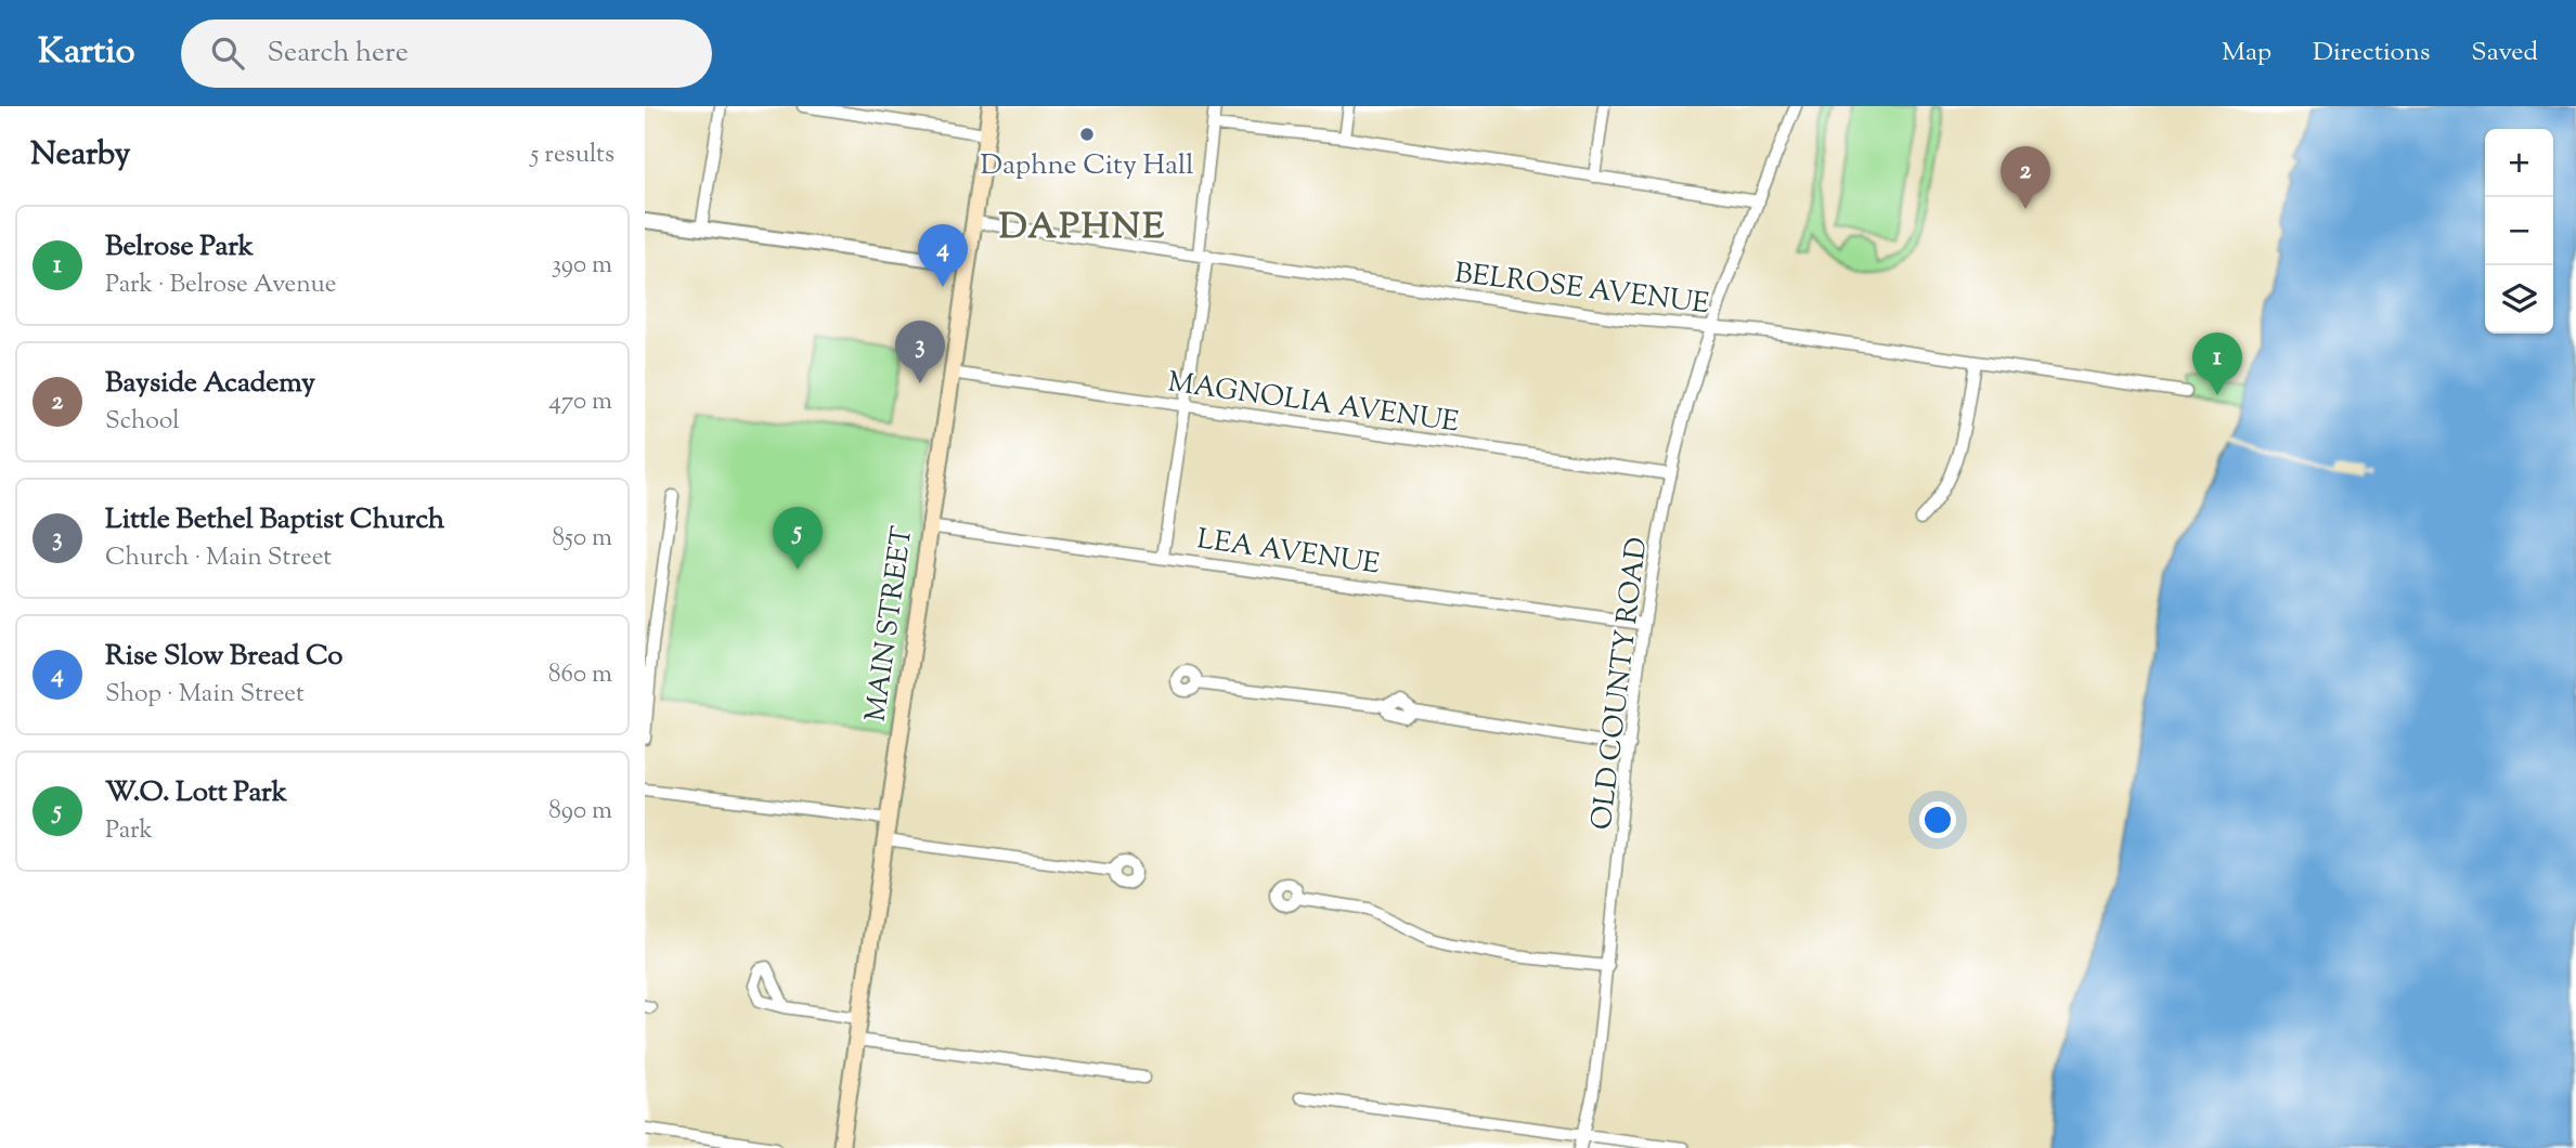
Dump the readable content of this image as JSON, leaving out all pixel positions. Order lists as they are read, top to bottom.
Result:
{
  "streets": {
    "main road": ["MAIN STREET"],
    "street": [
      "BELROSE AVENUE",
      "MAGNOLIA AVENUE",
      "LEA AVENUE",
      "OLD COUNTY ROAD"
    ]
  },
  "crossings": [
    ["BELROSE AVENUE", "MAIN STREET"],
    ["BELROSE AVENUE", "OLD COUNTY ROAD"],
    ["MAGNOLIA AVENUE", "MAIN STREET"],
    ["MAGNOLIA AVENUE", "OLD COUNTY ROAD"],
    ["LEA AVENUE", "MAIN STREET"],
    ["LEA AVENUE", "OLD COUNTY ROAD"]
  ],
  "districts": ["DAPHNE"],
  "places": ["Daphne City Hall"],
  "page": {
    "header": "Kartio",
    "search": "Search here",
    "nav": ["Map", "Directions", "Saved"],
    "heading": ["Nearby", "5 results"],
    "map_buttons": ["+", "−"],
    "pins": [
      "2",
      "4",
      "3",
      "1",
      "5"
    ],
    "list": [
      {
        "mark": "1",
        "name": "Belrose Park",
        "note": "Park · Belrose Avenue",
        "value": "390 m"
      },
      {
        "mark": "2",
        "name": "Bayside Academy",
        "note": "School",
        "value": "470 m"
      },
      {
        "mark": "3",
        "name": "Little Bethel Baptist Church",
        "note": "Church · Main Street",
        "value": "850 m"
      },
      {
        "mark": "4",
        "name": "Rise Slow Bread Co",
        "note": "Shop · Main Street",
        "value": "860 m"
      },
      {
        "mark": "5",
        "name": "W.O. Lott Park",
        "note": "Park",
        "value": "890 m"
      }
    ]
  }
}
